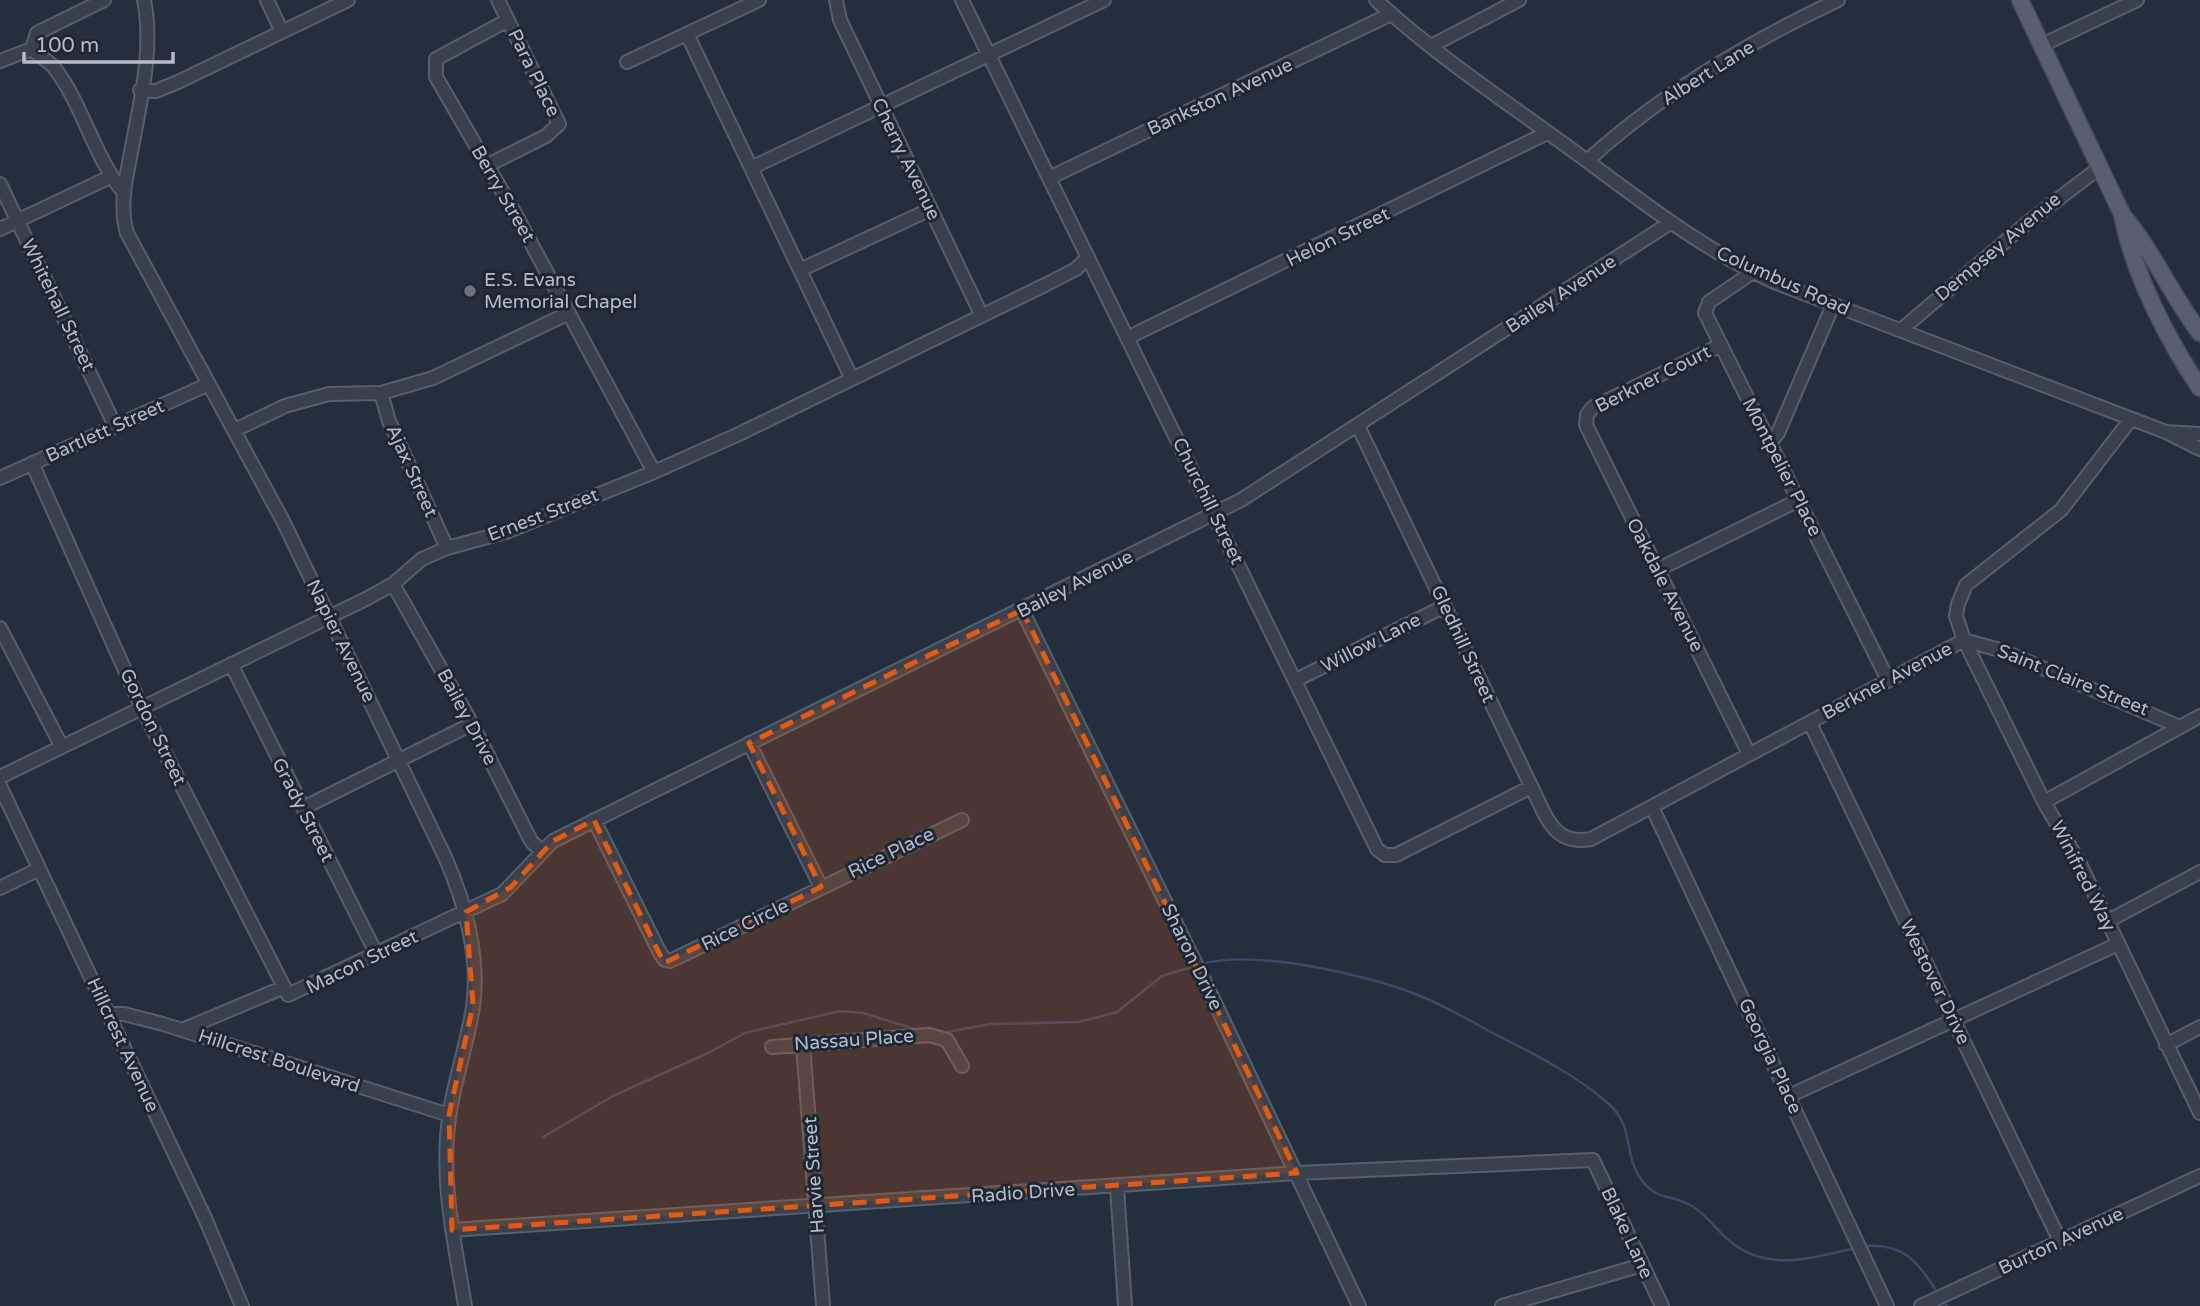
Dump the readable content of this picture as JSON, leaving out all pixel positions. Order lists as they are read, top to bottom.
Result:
{
  "streets": {
    "street": [
      "Para Place",
      "Albert Lane",
      "Bankston Avenue",
      "Cherry Avenue",
      "Berry Street",
      "Helon Street",
      "Dempsey Avenue",
      "Columbus Road",
      "Bailey Avenue",
      "Whitehall Street",
      "Berkner Court",
      "Bartlett Street",
      "Montpelier Place",
      "Ajax Street",
      "Churchill Street",
      "Ernest Street",
      "Oakdale Avenue",
      "Napier Avenue",
      "Willow Lane",
      "Gledhill Street",
      "Saint Claire Street",
      "Berkner Avenue",
      "Bailey Drive",
      "Gordon Street",
      "Grady Street",
      "Rice Place",
      "Winifred Way",
      "Rice Circle",
      "Sharon Drive",
      "Macon Street",
      "Westover Drive",
      "Nassau Place",
      "Hillcrest Avenue",
      "Georgia Place",
      "Hillcrest Boulevard",
      "Harvie Street",
      "Radio Drive",
      "Blake Lane",
      "Burton Avenue"
    ]
  },
  "crossings": [
    ["Para Place", "Berry Street"],
    ["Albert Lane", "Columbus Road"],
    ["Bankston Avenue", "Columbus Road"],
    ["Bankston Avenue", "Churchill Street"],
    ["Cherry Avenue", "Ernest Street"],
    ["Berry Street", "Ernest Street"],
    ["Helon Street", "Columbus Road"],
    ["Helon Street", "Churchill Street"],
    ["Dempsey Avenue", "Columbus Road"],
    ["Columbus Road", "Bailey Avenue"],
    ["Columbus Road", "Montpelier Place"],
    ["Columbus Road", "Berkner Avenue"],
    ["Bailey Avenue", "Churchill Street"],
    ["Bailey Avenue", "Napier Avenue"],
    ["Bailey Avenue", "Gledhill Street"],
    ["Bailey Avenue", "Bailey Drive"],
    ["Bailey Avenue", "Rice Circle"],
    ["Bailey Avenue", "Sharon Drive"],
    ["Bailey Avenue", "Macon Street"],
    ["Whitehall Street", "Bartlett Street"],
    ["Berkner Court", "Montpelier Place"],
    ["Berkner Court", "Oakdale Avenue"],
    ["Bartlett Street", "Napier Avenue"],
    ["Bartlett Street", "Gordon Street"],
    ["Montpelier Place", "Berkner Avenue"],
    ["Ajax Street", "Ernest Street"],
    ["Churchill Street", "Ernest Street"],
    ["Churchill Street", "Willow Lane"],
    ["Churchill Street", "Gledhill Street"],
    ["Ernest Street", "Napier Avenue"],
    ["Ernest Street", "Bailey Drive"],
    ["Ernest Street", "Gordon Street"],
    ["Ernest Street", "Grady Street"],
    ["Oakdale Avenue", "Berkner Avenue"],
    ["Napier Avenue", "Macon Street"],
    ["Napier Avenue", "Hillcrest Boulevard"],
    ["Napier Avenue", "Radio Drive"],
    ["Willow Lane", "Gledhill Street"],
    ["Gledhill Street", "Berkner Avenue"],
    ["Saint Claire Street", "Berkner Avenue"],
    ["Saint Claire Street", "Winifred Way"],
    ["Berkner Avenue", "Winifred Way"],
    ["Berkner Avenue", "Westover Drive"],
    ["Berkner Avenue", "Georgia Place"],
    ["Gordon Street", "Macon Street"],
    ["Grady Street", "Macon Street"],
    ["Rice Place", "Rice Circle"],
    ["Sharon Drive", "Radio Drive"],
    ["Macon Street", "Hillcrest Boulevard"],
    ["Westover Drive", "Burton Avenue"],
    ["Nassau Place", "Harvie Street"],
    ["Hillcrest Avenue", "Hillcrest Boulevard"],
    ["Harvie Street", "Radio Drive"],
    ["Radio Drive", "Blake Lane"]
  ],
  "places": ["E.S. Evans Memorial Chapel"],
  "scale_bar": "100 m"
}
